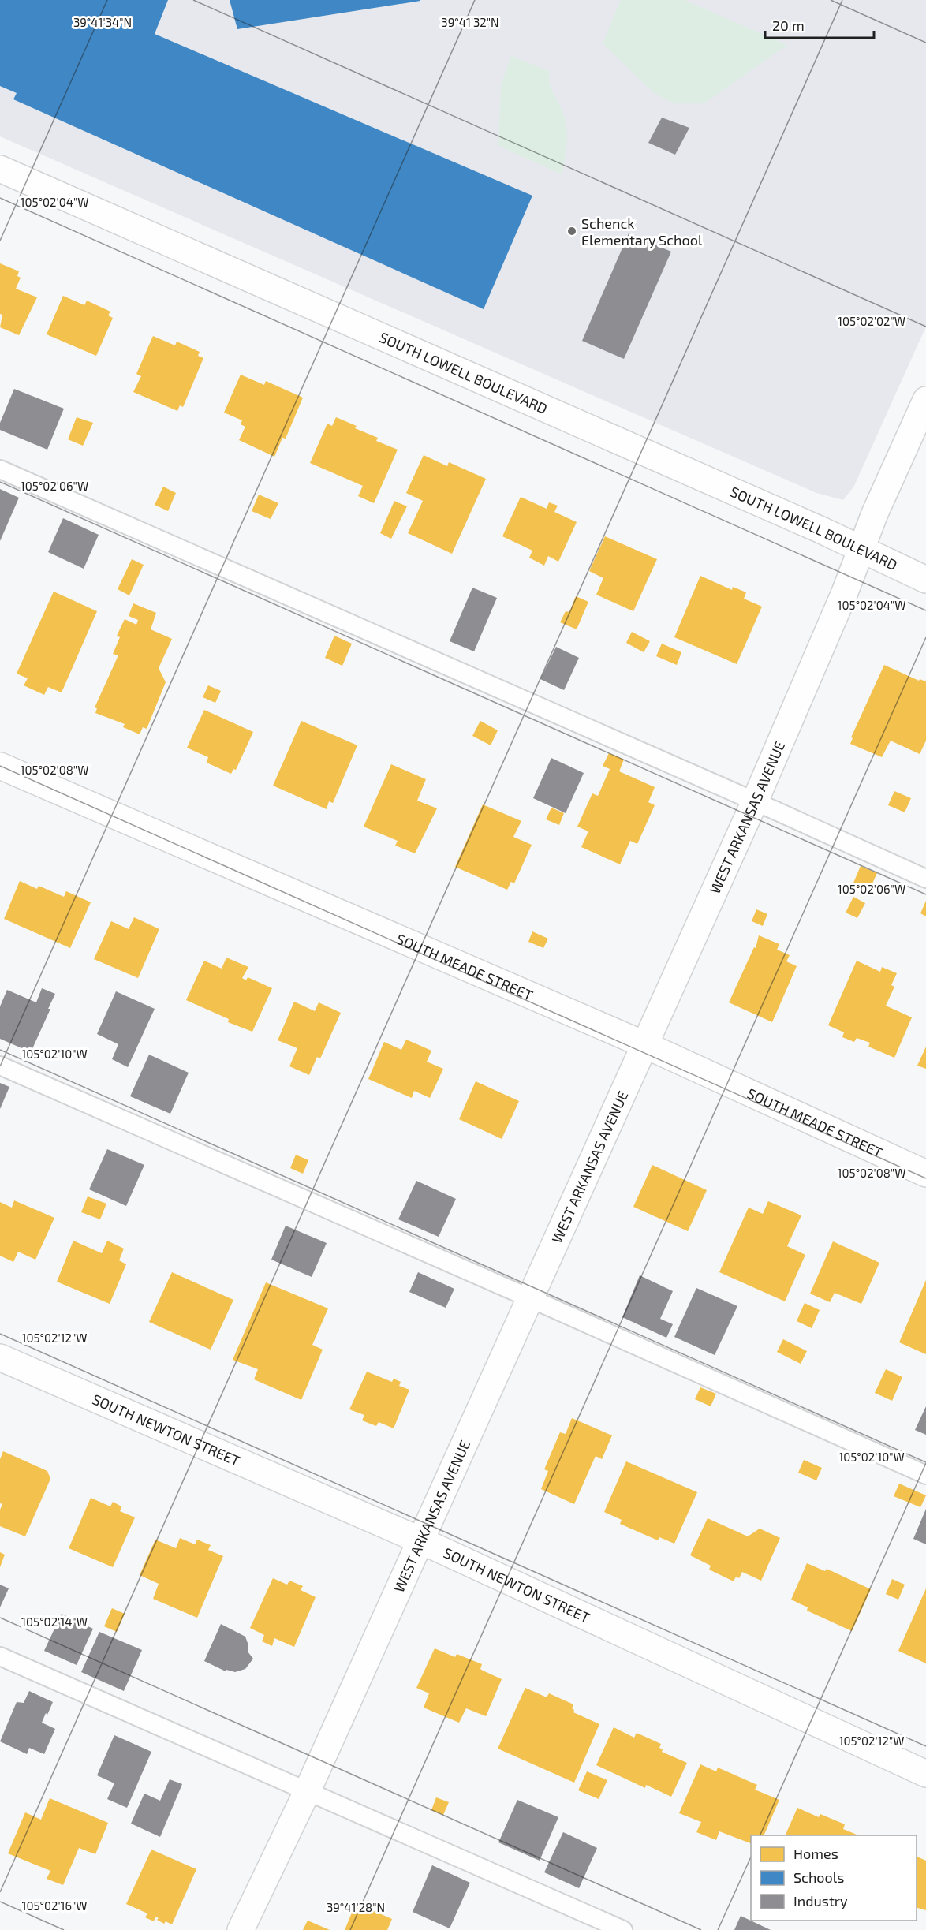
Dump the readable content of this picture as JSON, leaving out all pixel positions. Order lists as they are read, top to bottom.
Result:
{
  "streets": {
    "street": [
      "SOUTH LOWELL BOULEVARD",
      "WEST ARKANSAS AVENUE",
      "SOUTH MEADE STREET",
      "SOUTH NEWTON STREET"
    ]
  },
  "crossings": [
    ["SOUTH LOWELL BOULEVARD", "WEST ARKANSAS AVENUE"],
    ["WEST ARKANSAS AVENUE", "SOUTH MEADE STREET"],
    ["WEST ARKANSAS AVENUE", "SOUTH NEWTON STREET"]
  ],
  "places": ["Schenck Elementary School"],
  "legend": ["Homes", "Schools", "Industry"],
  "scale_bar": "20 m",
  "coordinates": [
    "39°41'34\"N",
    "39°41'32\"N",
    "105°02'04\"W",
    "105°02'02\"W",
    "105°02'06\"W",
    "105°02'08\"W",
    "105°02'10\"W",
    "105°02'12\"W",
    "105°02'14\"W",
    "105°02'16\"W",
    "39°41'28\"N"
  ]
}
